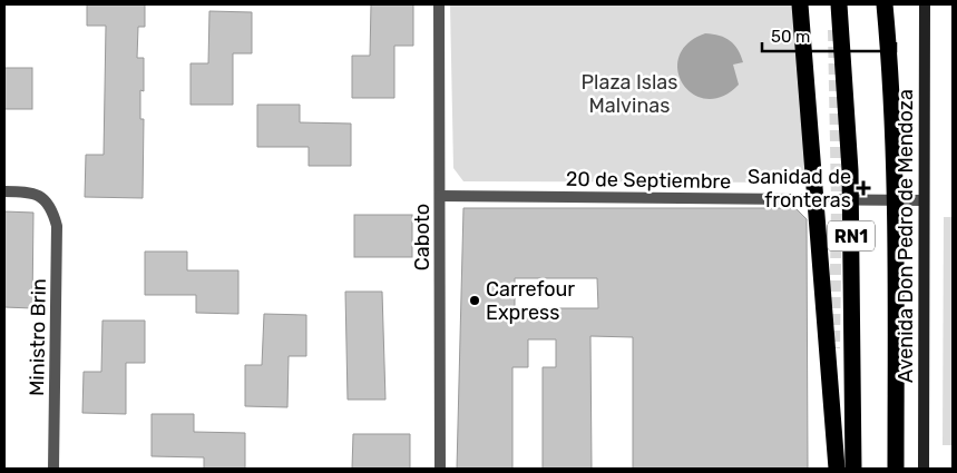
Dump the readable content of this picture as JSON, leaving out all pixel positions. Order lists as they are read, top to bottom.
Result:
{
  "streets": {
    "highway": ["RN1"],
    "main road": ["Avenida Don Pedro de Mendoza"],
    "street": ["20 de Septiembre", "Caboto", "Ministro Brin"]
  },
  "crossings": [
    ["20 de Septiembre", "Avenida Don Pedro de Mendoza"],
    ["20 de Septiembre", "Caboto"]
  ],
  "parks": ["Plaza Islas Malvinas"],
  "places": {
    "health": ["Sanidad de fronteras"],
    "other": ["Carrefour Express"]
  },
  "scale_bar": "50 m"
}
